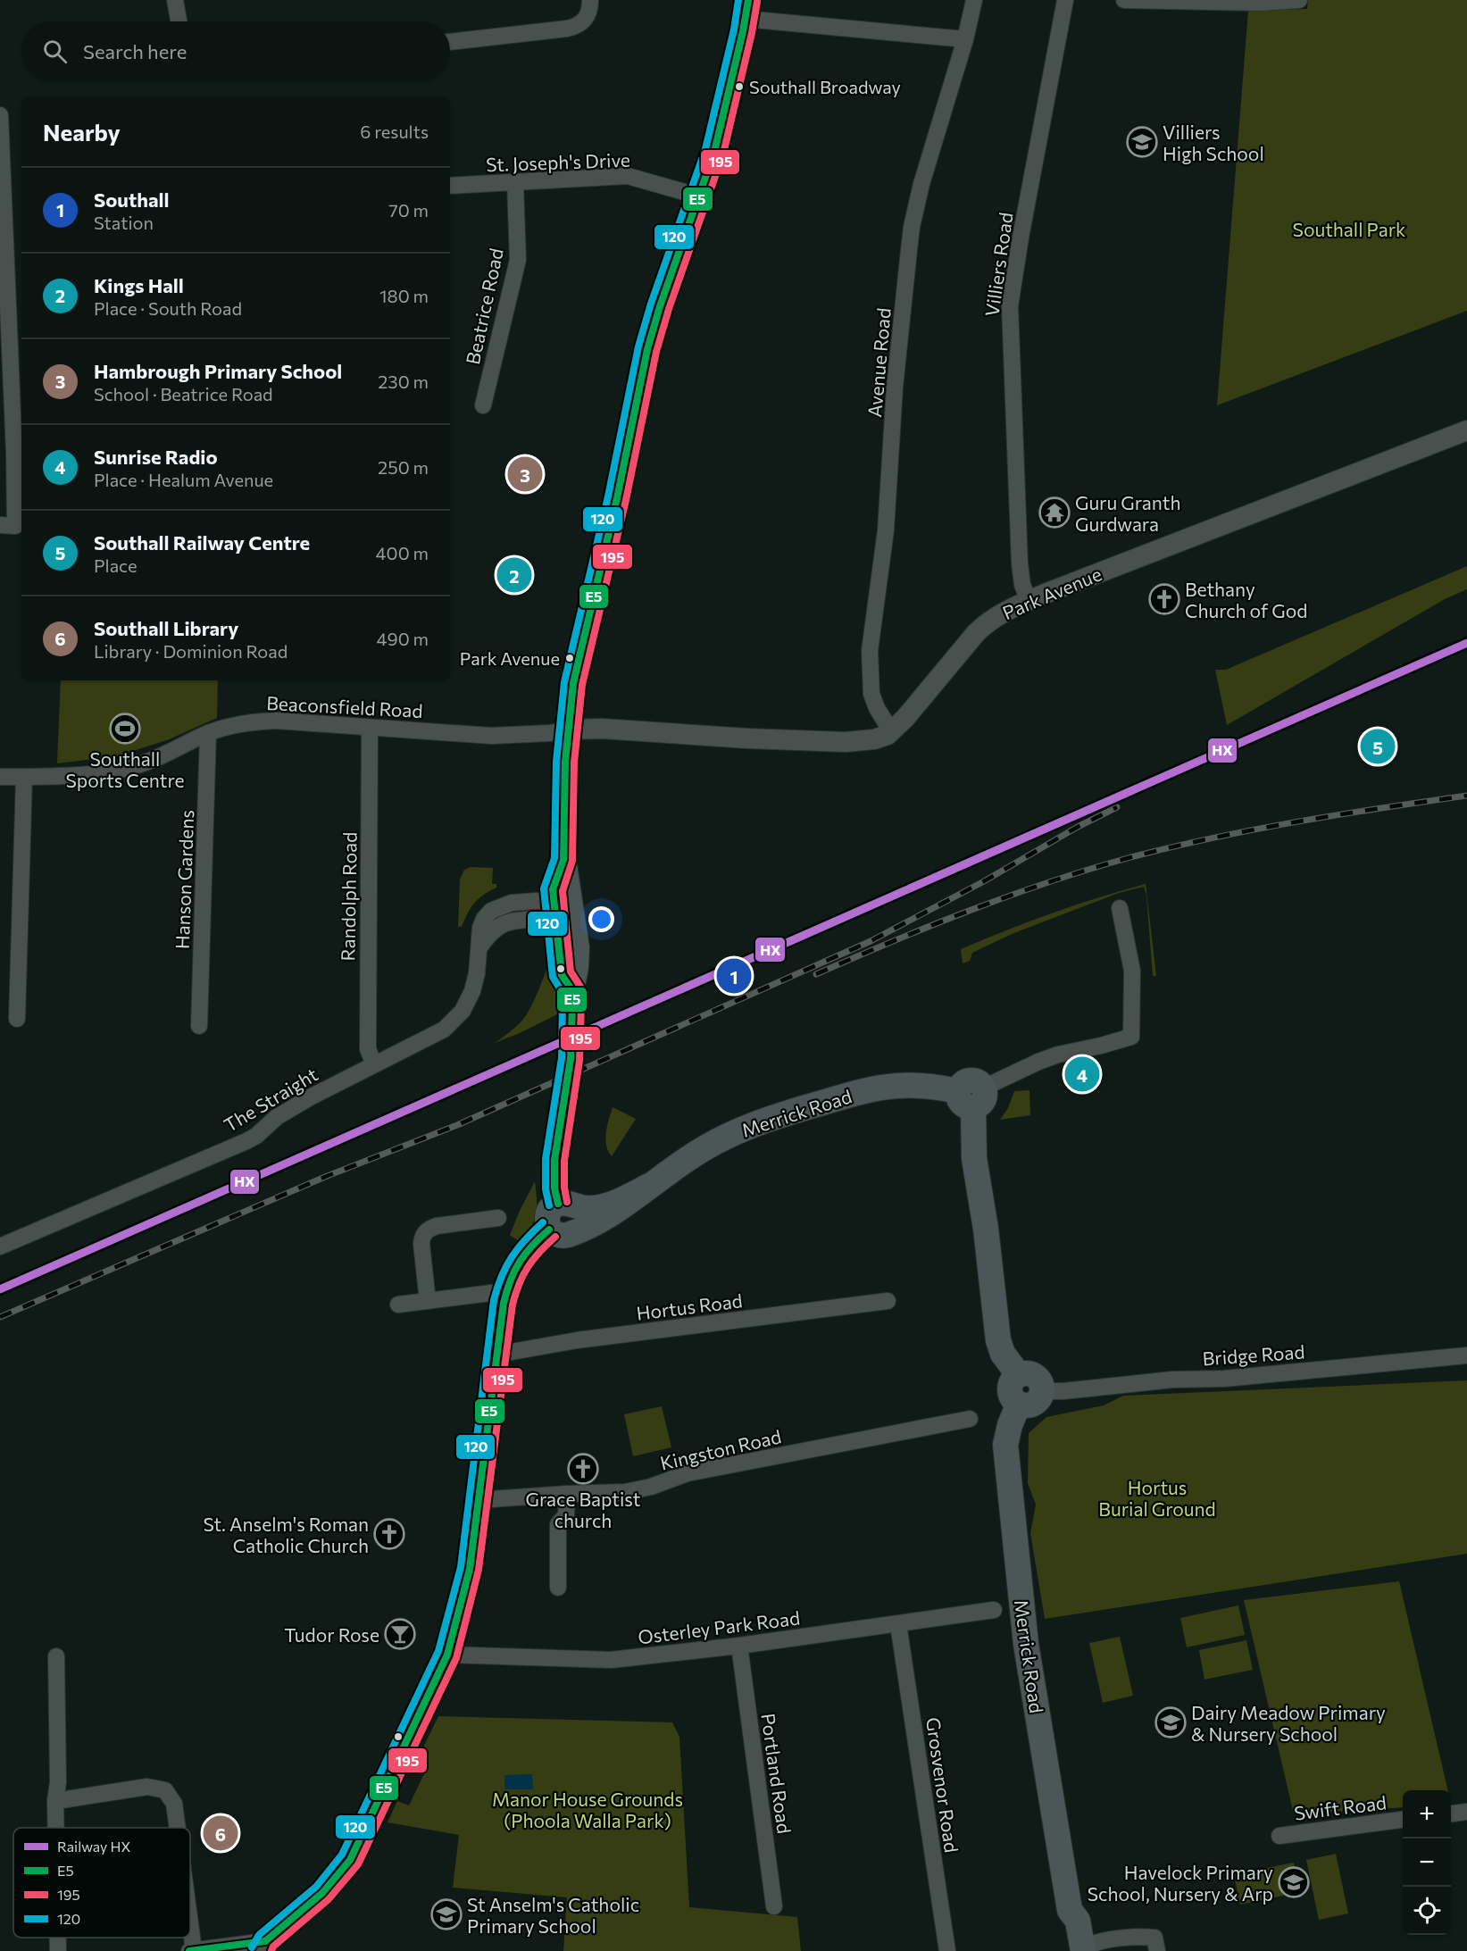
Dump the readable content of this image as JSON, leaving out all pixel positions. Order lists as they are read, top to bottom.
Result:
{
  "streets": {
    "main road": ["Merrick Road"],
    "street": [
      "St. Joseph's Drive",
      "Villiers Road",
      "Beatrice Road",
      "Avenue Road",
      "Park Avenue",
      "Beaconsfield Road",
      "Hanson Gardens",
      "Randolph Road",
      "The Straight",
      "Hortus Road",
      "Bridge Road",
      "Kingston Road",
      "Osterley Park Road",
      "Portland Road",
      "Grosvenor Road",
      "Swift Road"
    ]
  },
  "crossings": [
    ["St. Joseph's Drive", "Beatrice Road"],
    ["Villiers Road", "Park Avenue"],
    ["Avenue Road", "Park Avenue"],
    ["Park Avenue", "Beaconsfield Road"],
    ["Beaconsfield Road", "Hanson Gardens"],
    ["Beaconsfield Road", "Randolph Road"],
    ["Randolph Road", "The Straight"],
    ["Merrick Road", "Bridge Road"],
    ["Osterley Park Road", "Portland Road"],
    ["Osterley Park Road", "Grosvenor Road"]
  ],
  "parks": ["Southall Park", "Hortus Burial Ground", "Manor House Grounds (Phoola Walla Park)"],
  "places": {
    "other": ["Southall Broadway", "Park Avenue"],
    "school or university": [
      "Villiers High School",
      "Dairy Meadow Primary & Nursery School",
      "Havelock Primary School, Nursery & Arp",
      "St Anselm's Catholic Primary School"
    ],
    "temple": ["Guru Granth Gurdwara"],
    "church": ["Bethany Church of God", "Grace Baptist church", "St. Anselm's Roman Catholic Church"],
    "sports": ["Southall Sports Centre"],
    "bar": ["Tudor Rose"]
  },
  "lines": [
    "transit line E5",
    "transit line 120",
    "transit line 195",
    "rail line HX"
  ],
  "legend": [
    "Railway HX",
    "E5",
    "195",
    "120"
  ],
  "page": {
    "search": "Search here",
    "heading": ["Nearby", "6 results"],
    "list": [
      {
        "mark": "1",
        "name": "Southall",
        "note": "Station",
        "value": "70 m"
      },
      {
        "mark": "2",
        "name": "Kings Hall",
        "note": "Place · South Road",
        "value": "180 m"
      },
      {
        "mark": "3",
        "name": "Hambrough Primary School",
        "note": "School · Beatrice Road",
        "value": "230 m"
      },
      {
        "mark": "4",
        "name": "Sunrise Radio",
        "note": "Place · Healum Avenue",
        "value": "250 m"
      },
      {
        "mark": "5",
        "name": "Southall Railway Centre",
        "note": "Place",
        "value": "400 m"
      },
      {
        "mark": "6",
        "name": "Southall Library",
        "note": "Library · Dominion Road",
        "value": "490 m"
      }
    ],
    "pins": [
      "3",
      "2",
      "5",
      "1",
      "4",
      "6"
    ],
    "map_buttons": ["+", "−"]
  }
}
